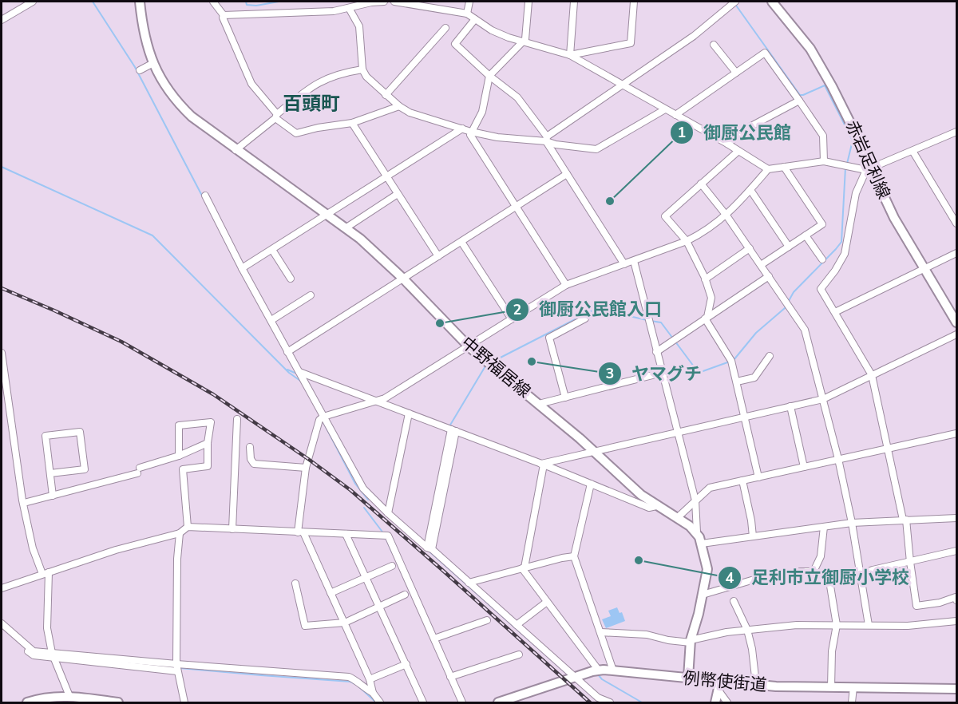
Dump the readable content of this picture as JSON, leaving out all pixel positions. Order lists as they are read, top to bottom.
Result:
{
  "streets": {
    "main road": ["赤岩足利線", "中野福居線", "例幣使街道"]
  },
  "districts": ["百頭町"],
  "places": [
    "御厨公民館",
    "御厨公民館入口",
    "ヤマグチ",
    "足利市立御厨小学校"
  ]
}
